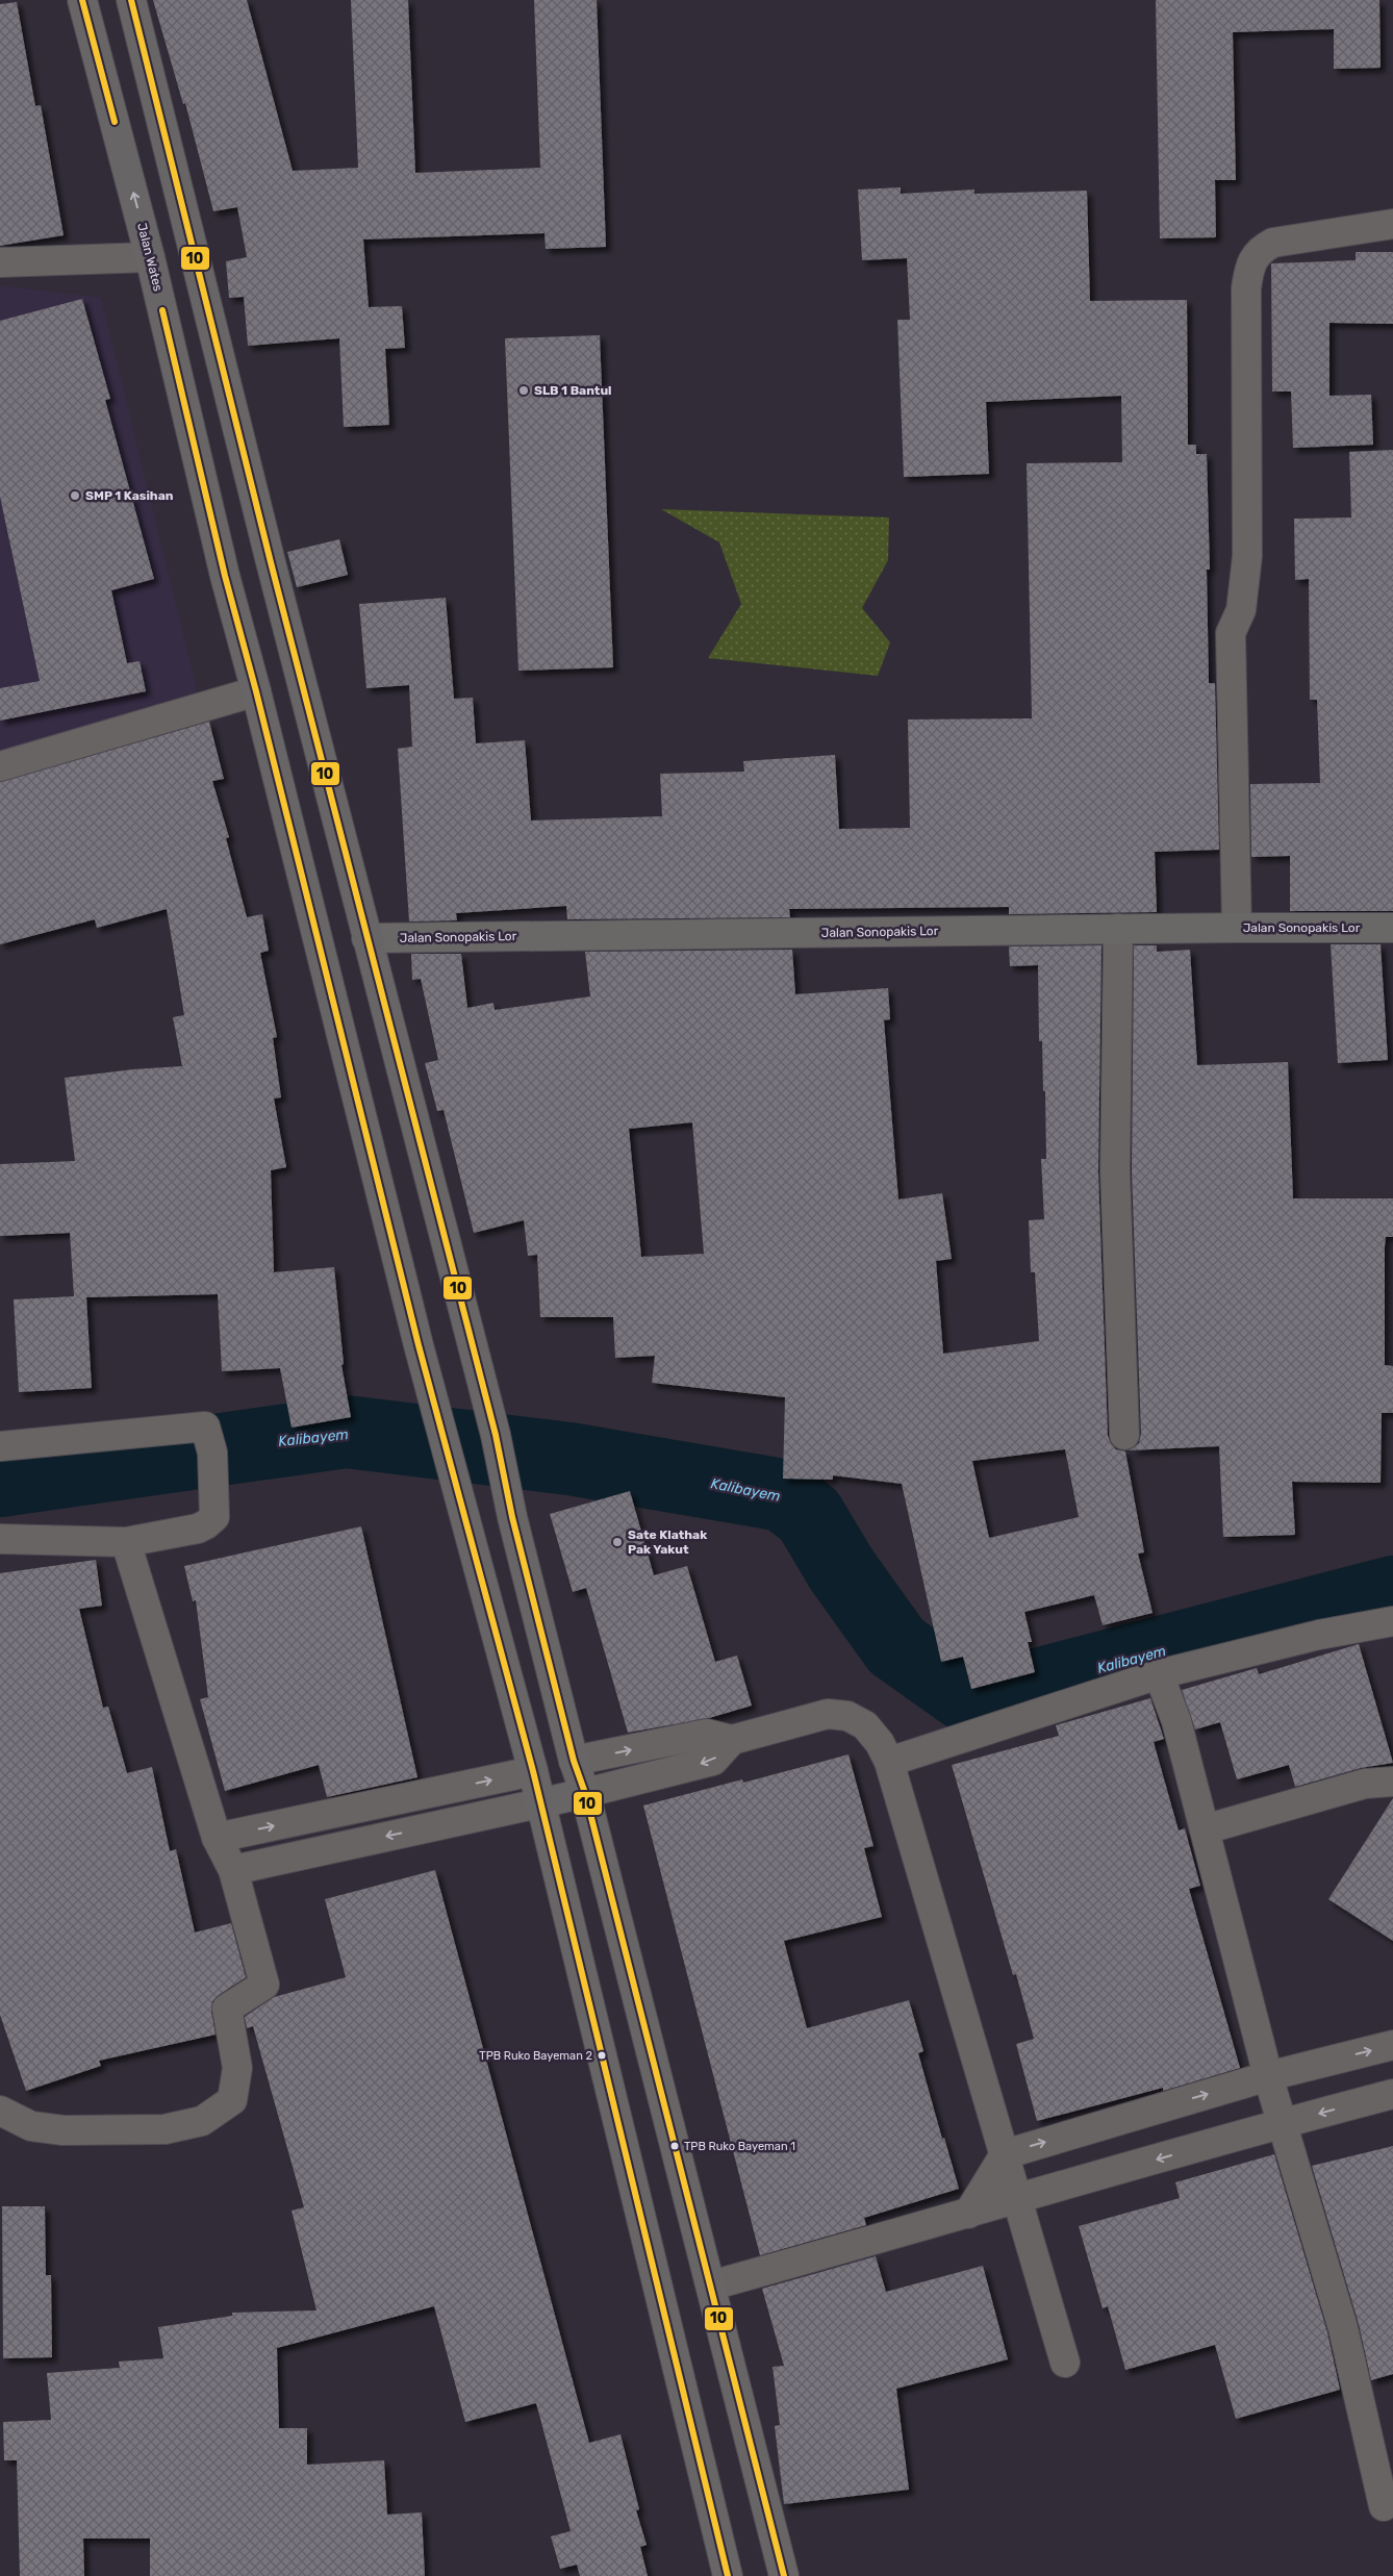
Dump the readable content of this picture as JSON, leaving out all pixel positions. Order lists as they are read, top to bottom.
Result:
{
  "streets": {
    "main road": ["Jalan Wates"],
    "street": ["Jalan Sonopakis Lor"]
  },
  "water": ["Kalibayem"],
  "places": [
    "SLB 1 Bantul",
    "SMP 1 Kasihan",
    "Sate Klathak Pak Yakut",
    "TPB Ruko Bayeman 2",
    "TPB Ruko Bayeman 1"
  ],
  "lines": ["transit line 10"]
}
